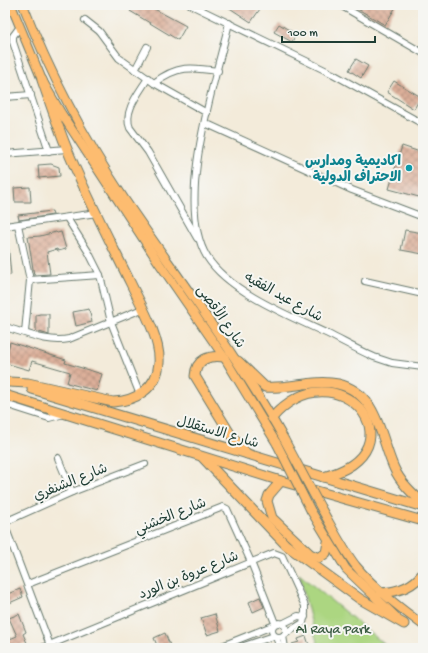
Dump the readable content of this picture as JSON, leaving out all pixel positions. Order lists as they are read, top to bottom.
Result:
{
  "streets": {
    "highway": ["شارع الاستقلال"],
    "main road": ["شارع الأقصى"],
    "street": [
      "شارع عيد الفقيه",
      "شارع الشنفري",
      "شارع الخشني",
      "شارع عروة بن الورد"
    ]
  },
  "crossings": [
    ["شارع الخشني", "شارع عروة بن الورد"]
  ],
  "parks": ["Al Raya Park"],
  "places": ["اكاديمية ومدارس الاحتراف الدولية"],
  "scale_bar": "100 m"
}
